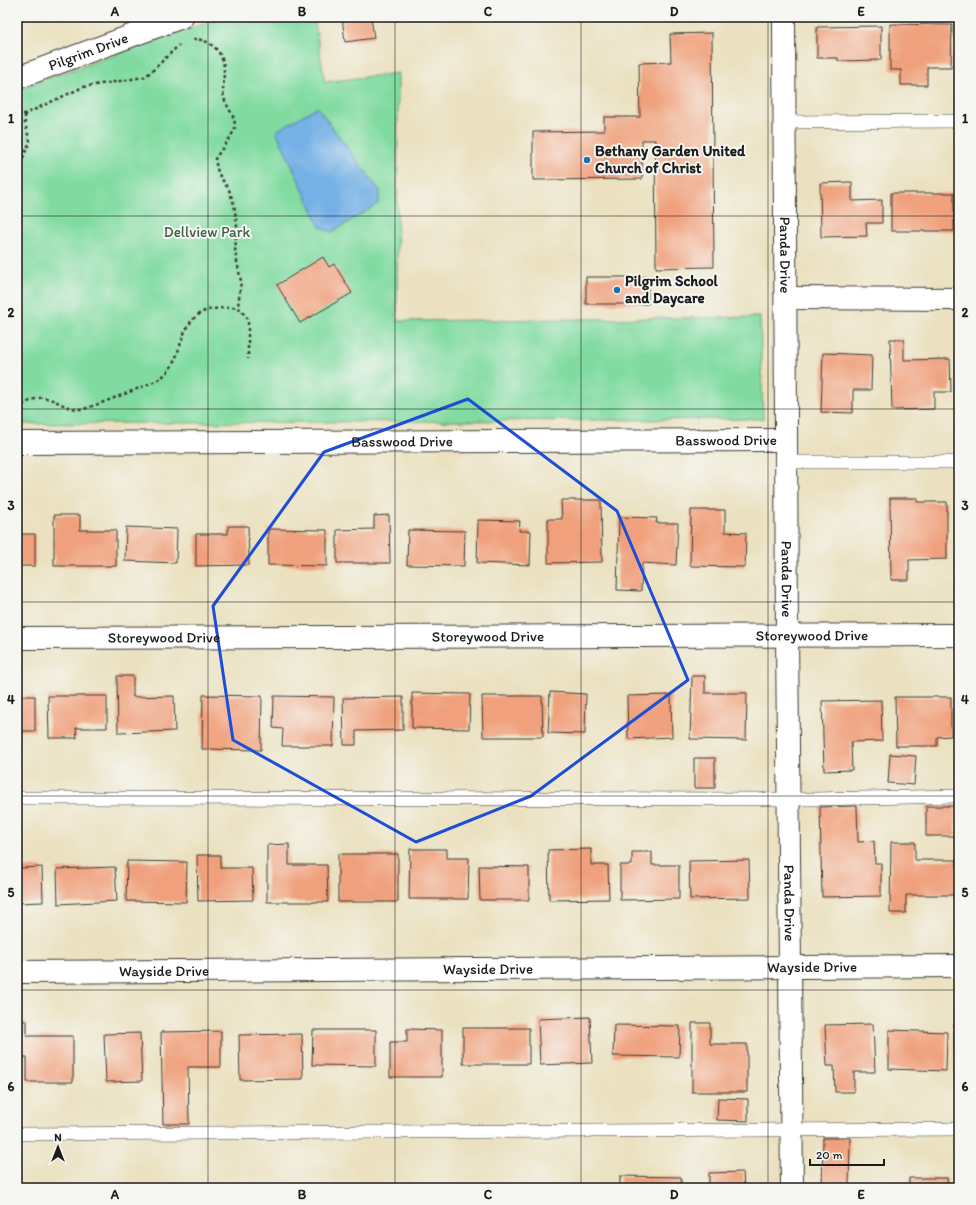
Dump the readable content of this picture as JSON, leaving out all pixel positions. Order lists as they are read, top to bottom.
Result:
{
  "streets": {
    "street": [
      "Pilgrim Drive",
      "Panda Drive",
      "Basswood Drive",
      "Storeywood Drive",
      "Wayside Drive"
    ]
  },
  "crossings": [
    ["Panda Drive", "Basswood Drive"],
    ["Panda Drive", "Storeywood Drive"],
    ["Panda Drive", "Wayside Drive"]
  ],
  "parks": ["Dellview Park"],
  "places": ["Bethany Garden United Church of Christ", "Pilgrim School and Daycare"],
  "scale_bar": "20 m",
  "north": "top",
  "grid": {
    "columns": [
      "A",
      "B",
      "C",
      "D",
      "E"
    ],
    "rows": [
      "1",
      "2",
      "3",
      "4",
      "5",
      "6"
    ]
  }
}
